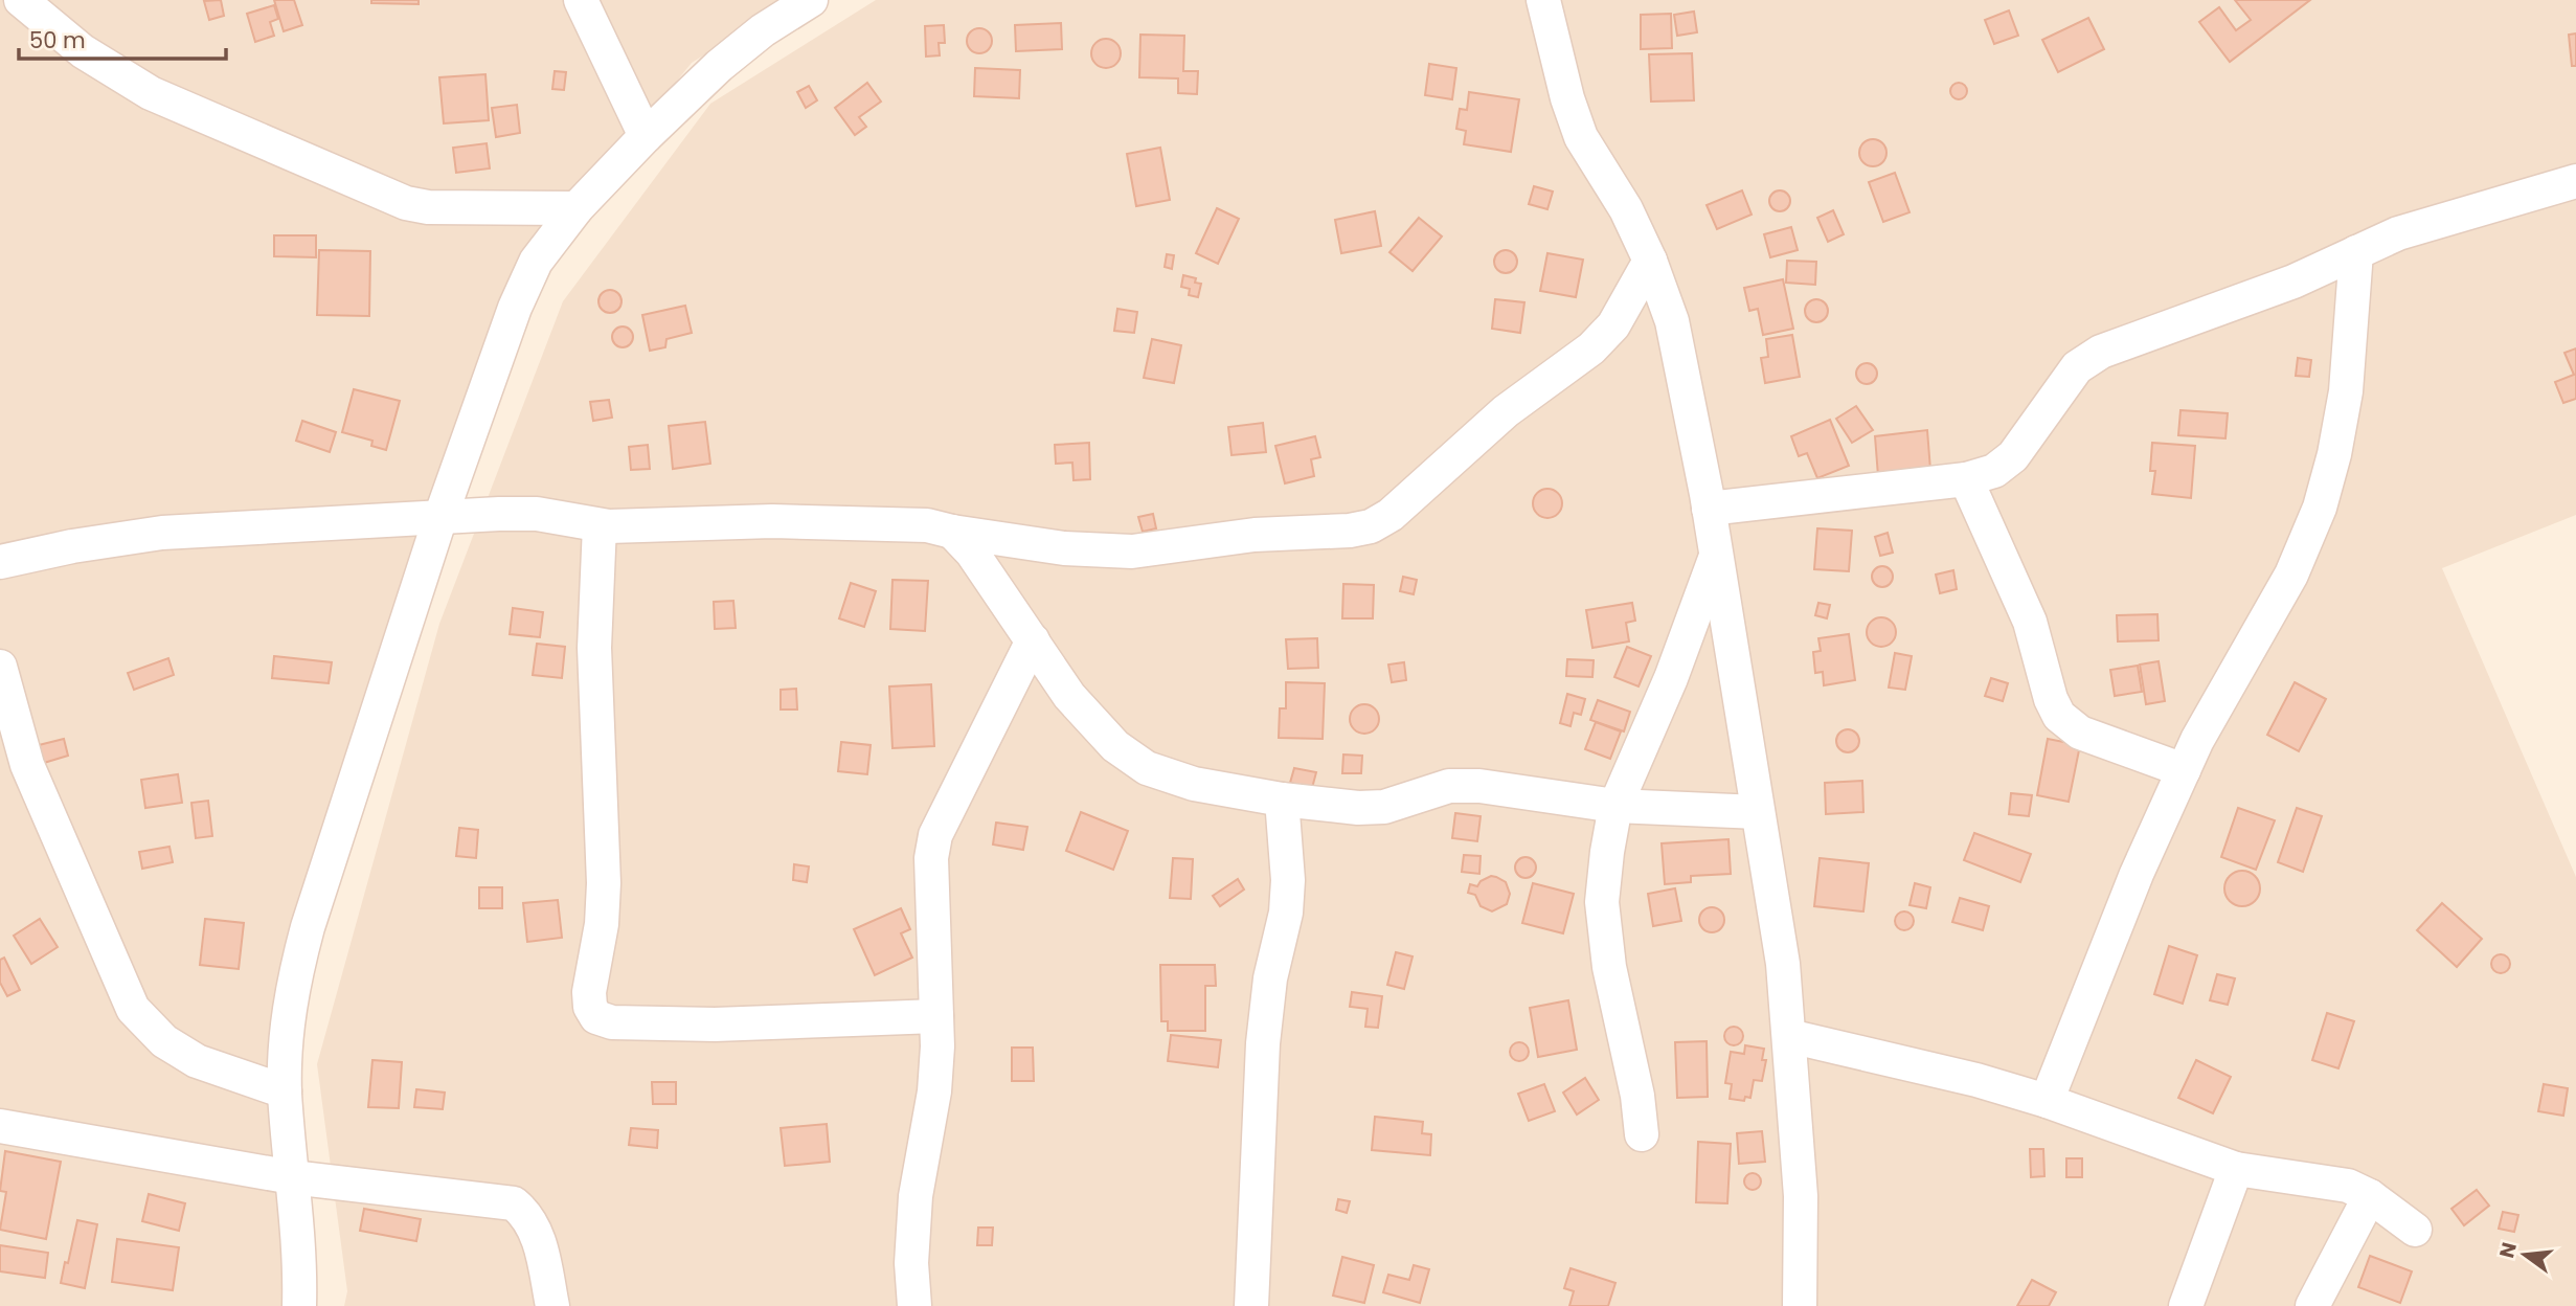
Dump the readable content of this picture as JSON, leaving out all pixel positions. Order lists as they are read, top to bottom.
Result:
{
  "scale_bar": "50 m",
  "north": "left"
}
